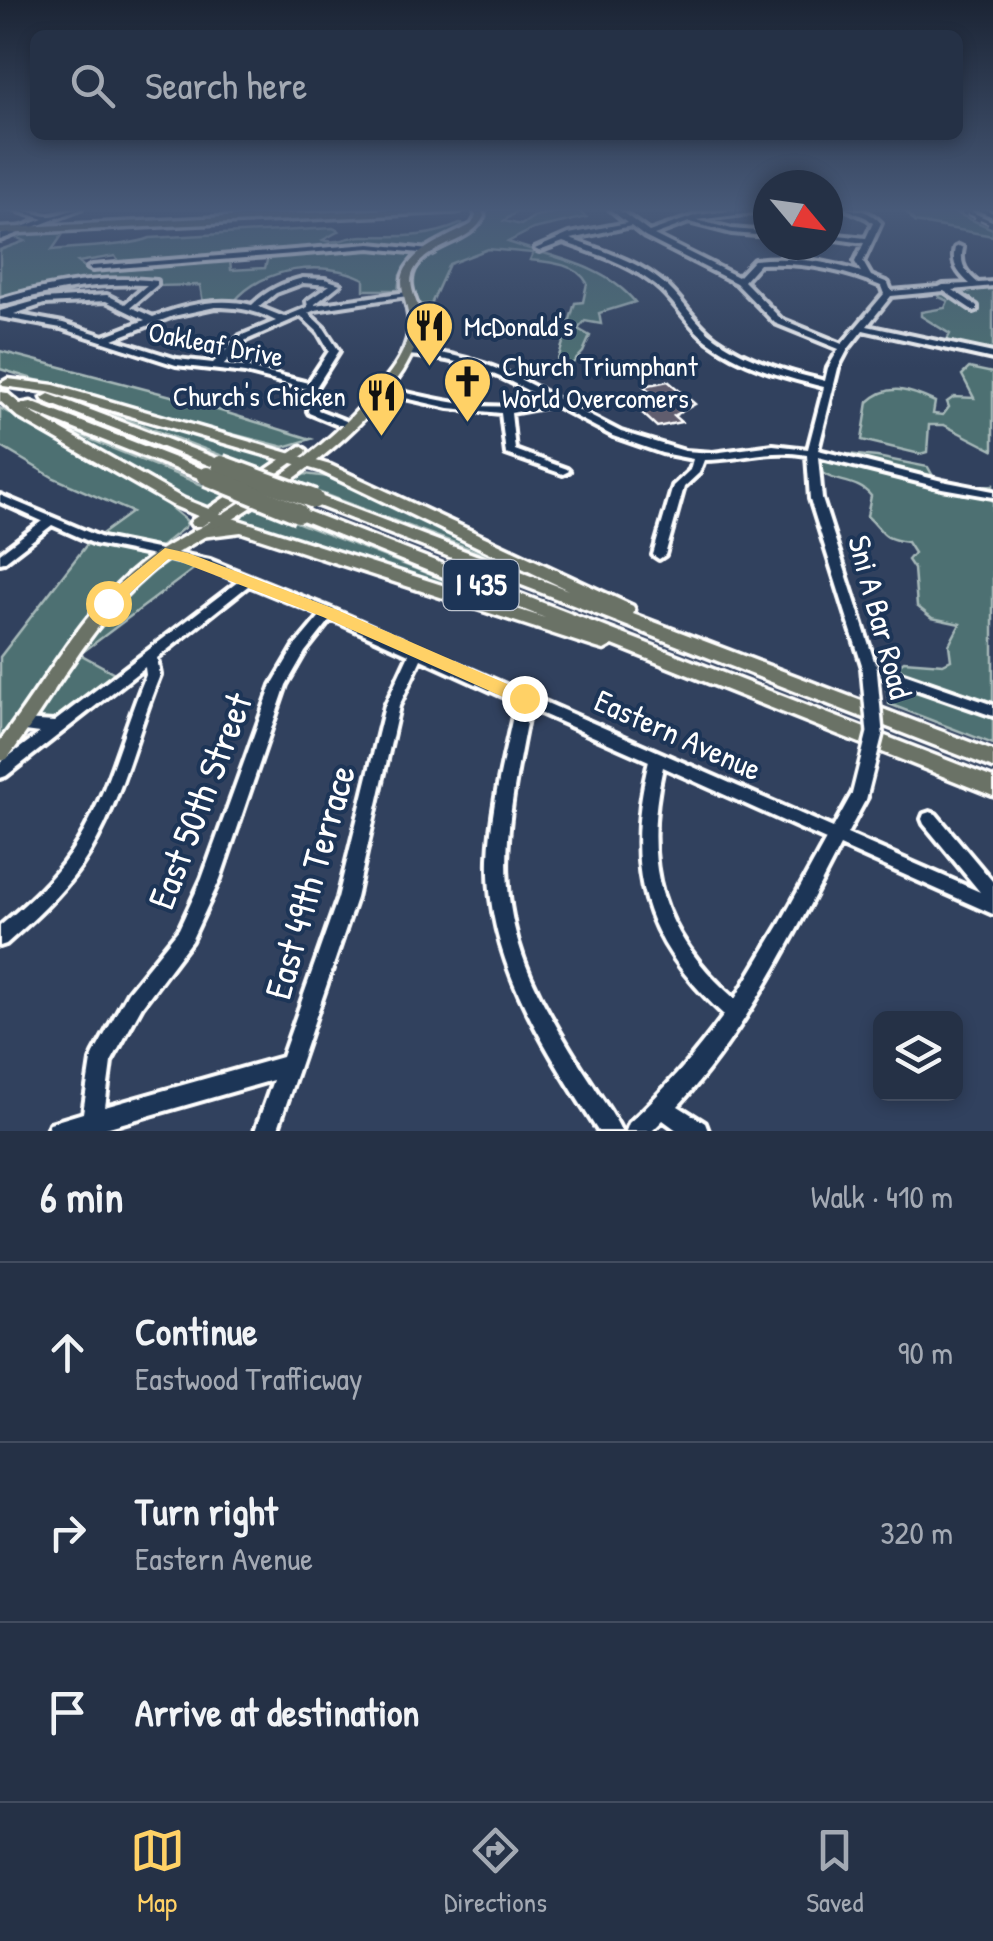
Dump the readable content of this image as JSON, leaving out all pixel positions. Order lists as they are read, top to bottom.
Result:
{
  "streets": {
    "highway": ["I 435"],
    "street": [
      "Oakleaf Drive",
      "Sni A Bar Road",
      "Eastern Avenue",
      "East 50th Street",
      "East 49th Terrace"
    ]
  },
  "crossings": [
    ["Sni A Bar Road", "Eastern Avenue"],
    ["Eastern Avenue", "East 50th Street"],
    ["Eastern Avenue", "East 49th Terrace"]
  ],
  "places": {
    "restaurant": ["McDonald's", "Church's Chicken"],
    "church": ["Church Triumphant World Overcomers"]
  },
  "north": "bottom right",
  "page": {
    "search": "Search here",
    "heading": ["6 min", "Walk · 410 m"],
    "list": [
      ["Continue", "Eastwood Trafficway", "90 m"],
      ["Turn right", "Eastern Avenue", "320 m"],
      "Arrive at destination"
    ],
    "nav": ["Map", "Directions", "Saved"]
  }
}
